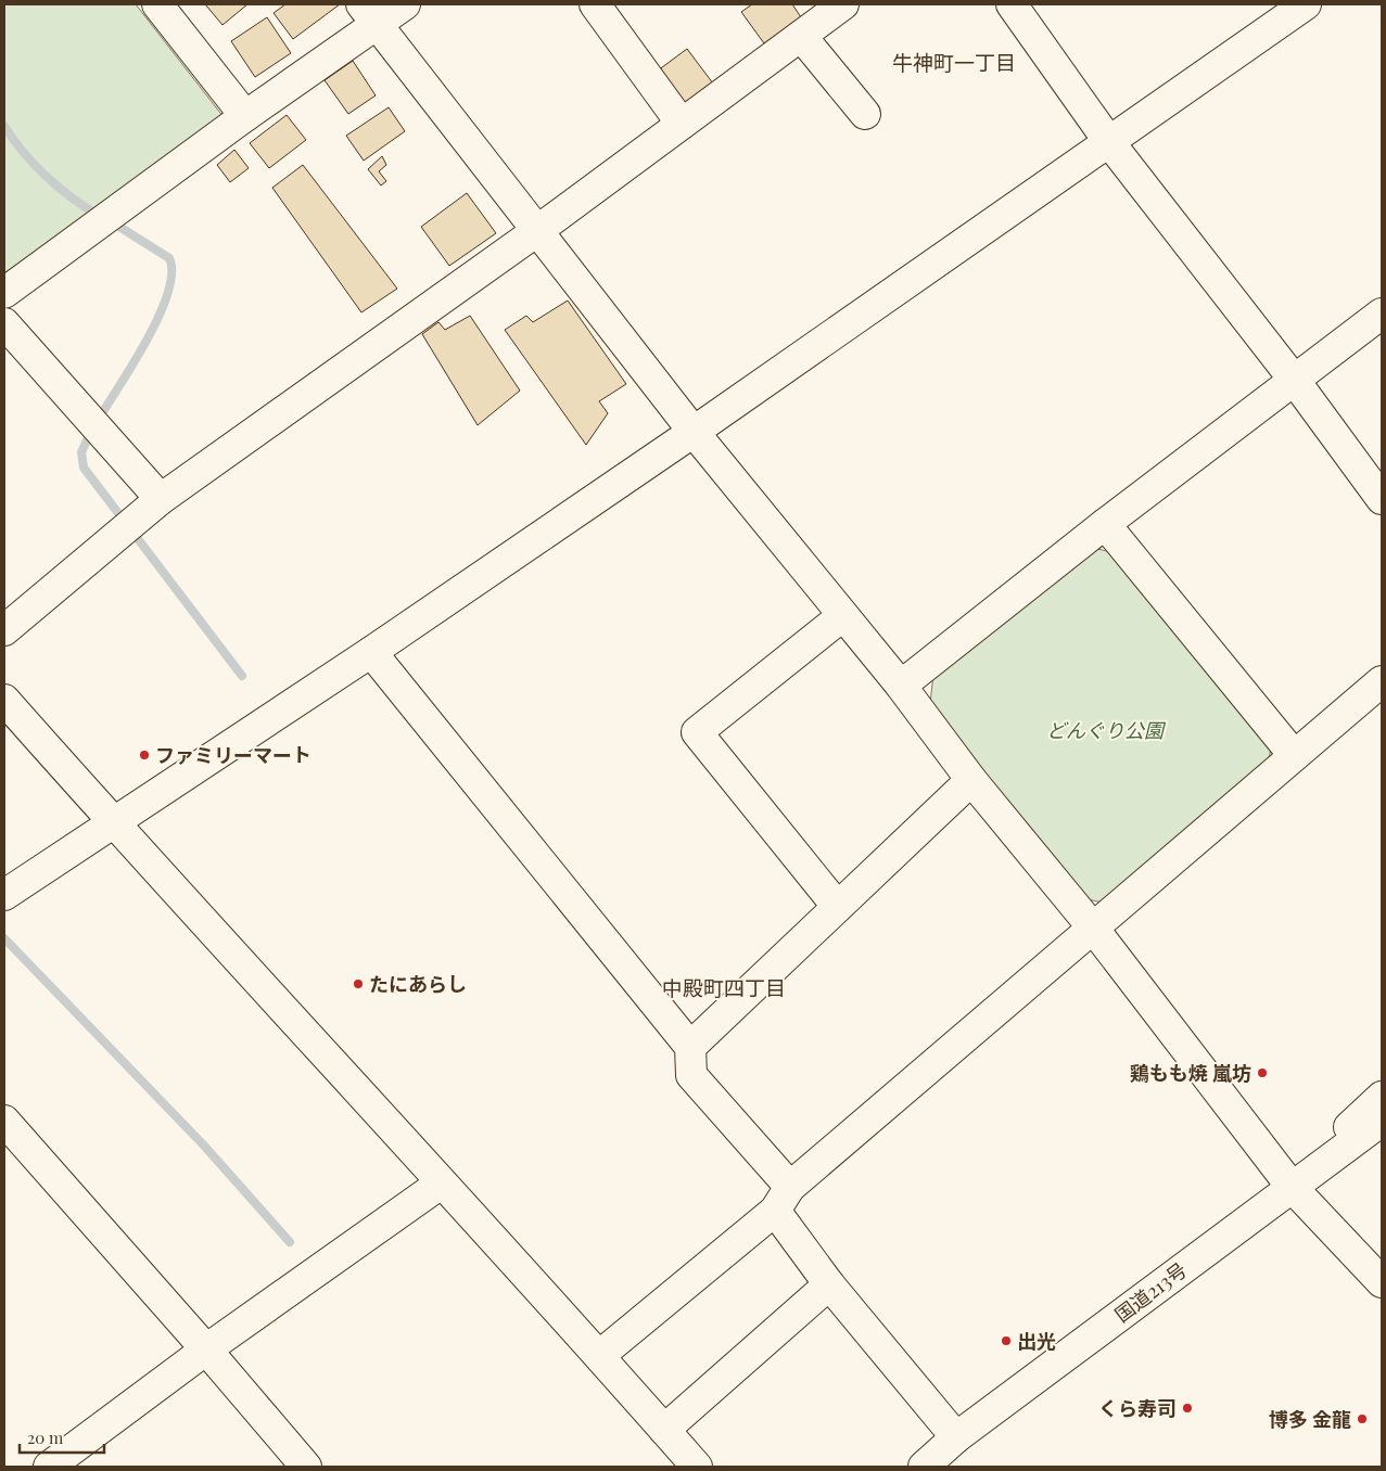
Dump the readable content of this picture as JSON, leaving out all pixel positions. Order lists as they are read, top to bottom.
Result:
{
  "streets": {
    "main road": ["国道213号"]
  },
  "districts": ["牛神町一丁目", "中殿町四丁目"],
  "parks": ["どんぐり公園"],
  "places": [
    "ファミリーマート",
    "たにあらし",
    "鶏もも焼 嵐坊",
    "出光",
    "くら寿司",
    "博多 金龍"
  ],
  "scale_bar": "20 m"
}
